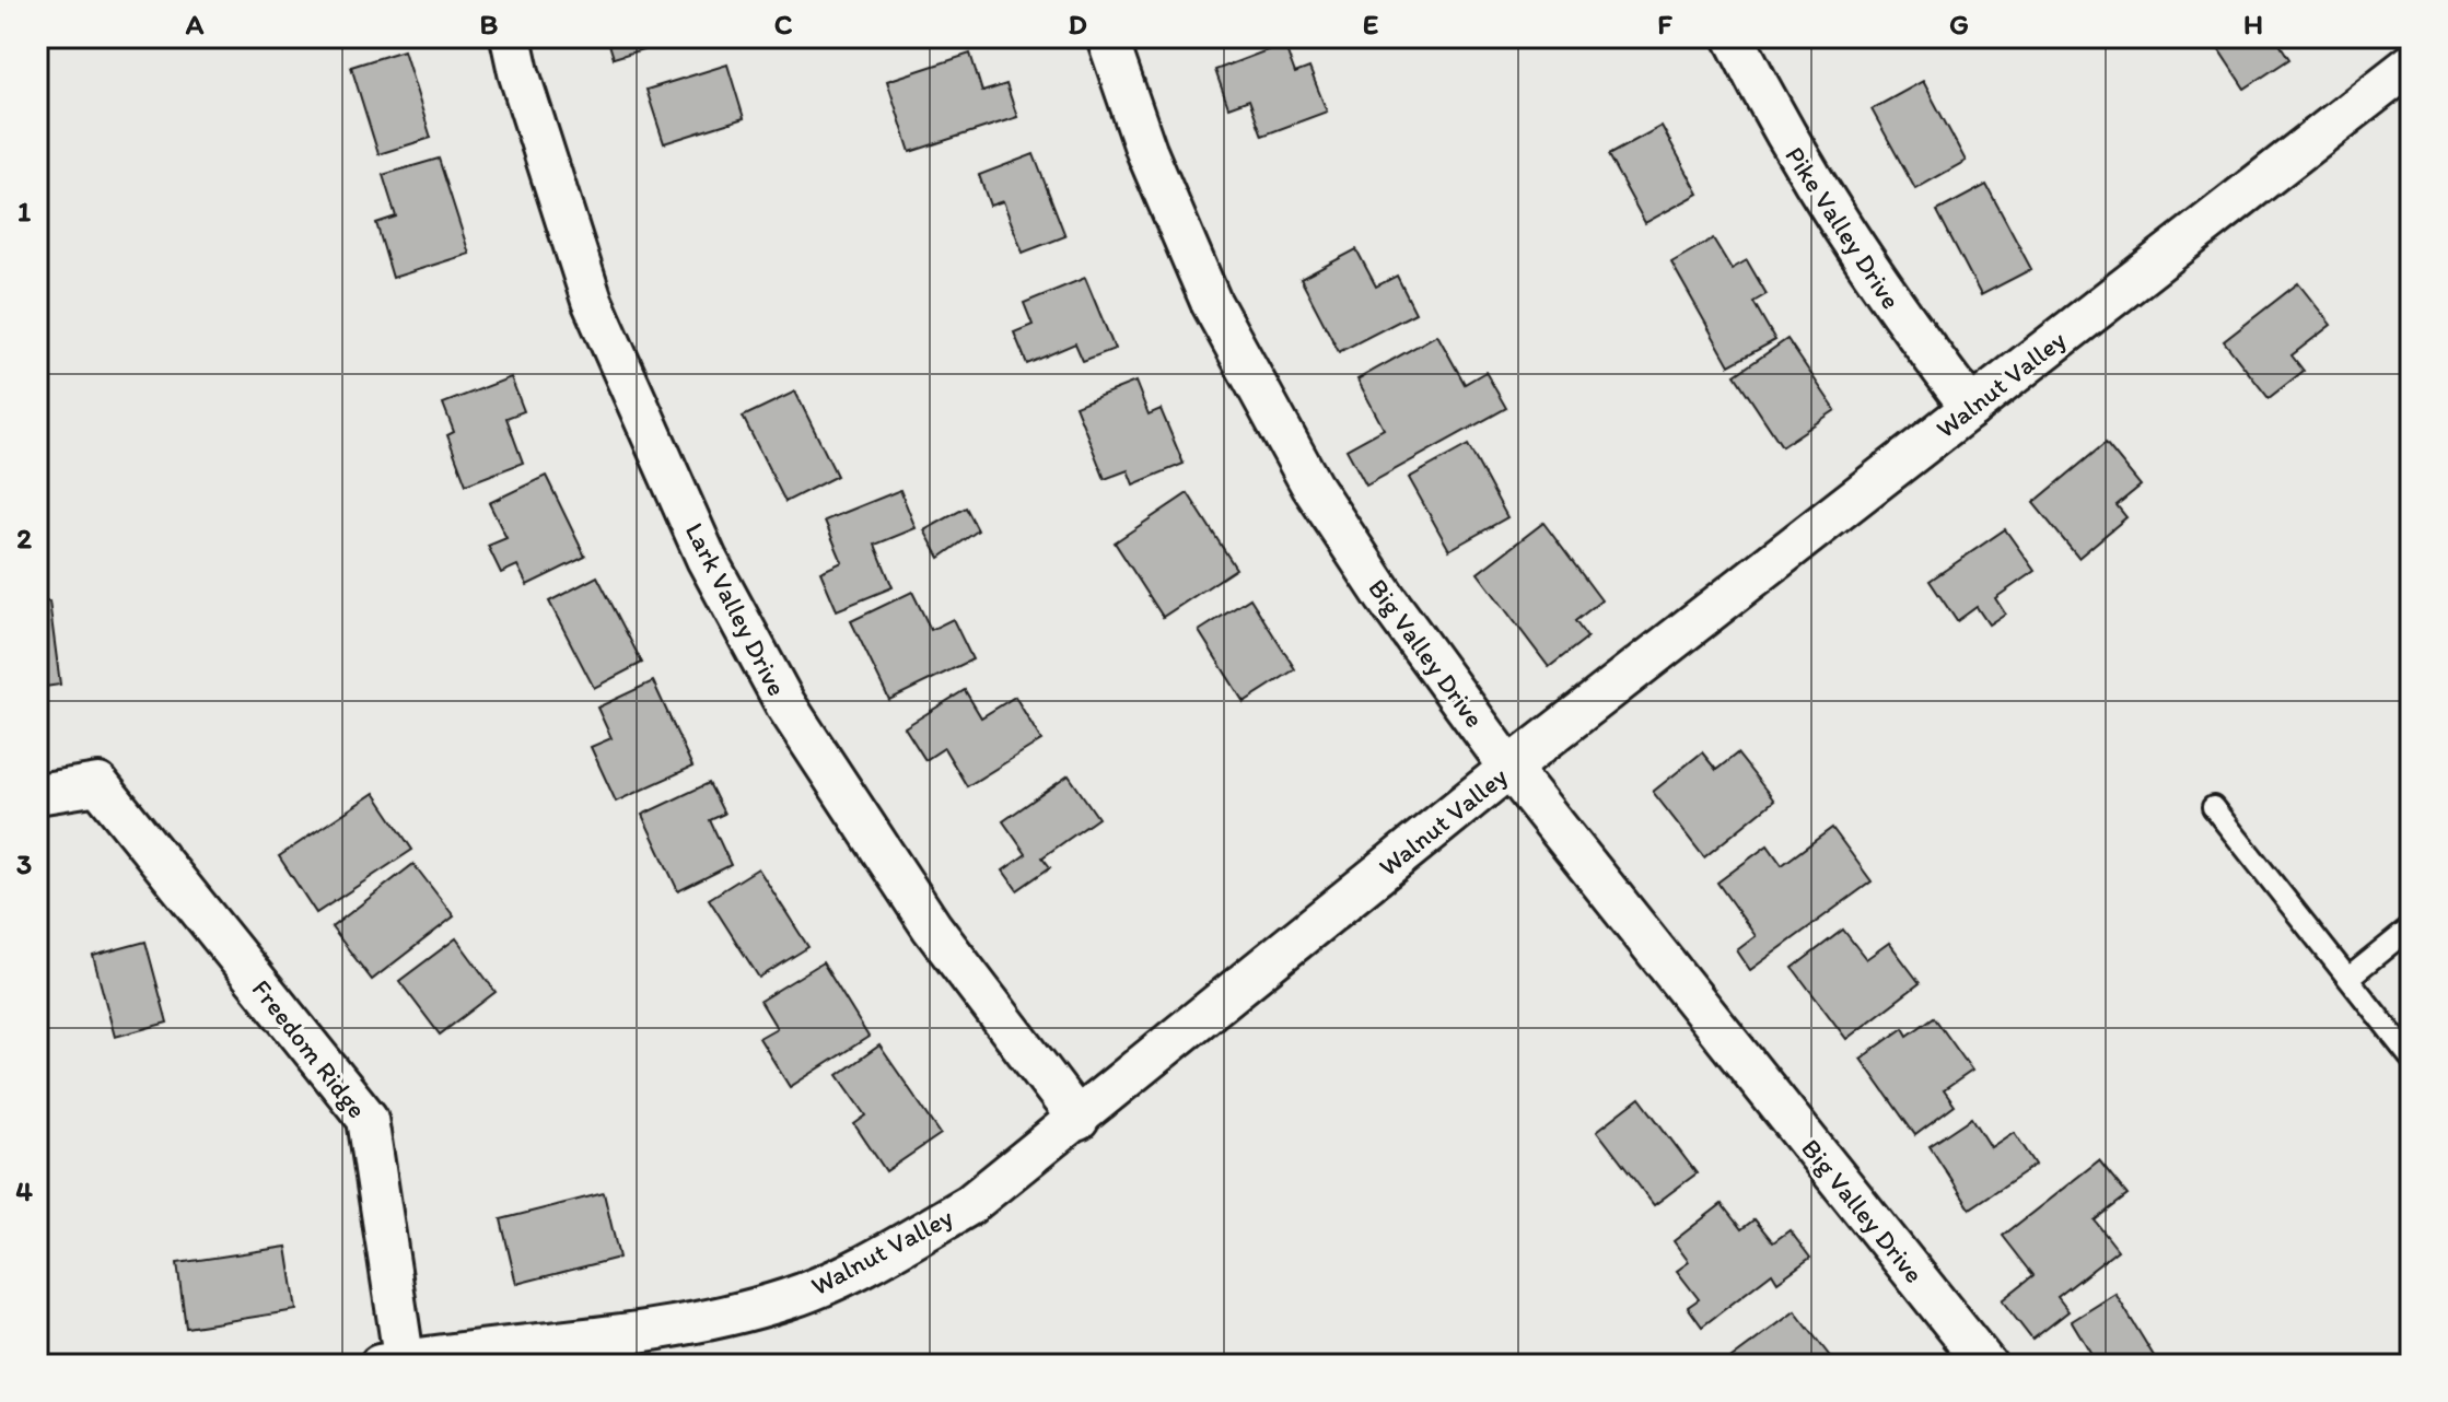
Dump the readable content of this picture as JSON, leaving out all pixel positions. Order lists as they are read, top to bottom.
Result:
{
  "streets": {
    "street": [
      "Pike Valley Drive",
      "Walnut Valley",
      "Lark Valley Drive",
      "Big Valley Drive",
      "Freedom Ridge"
    ]
  },
  "crossings": [
    ["Pike Valley Drive", "Walnut Valley"],
    ["Walnut Valley", "Lark Valley Drive"],
    ["Walnut Valley", "Big Valley Drive"],
    ["Walnut Valley", "Freedom Ridge"]
  ],
  "grid": {
    "columns": [
      "A",
      "B",
      "C",
      "D",
      "E",
      "F",
      "G",
      "H"
    ],
    "rows": [
      "1",
      "2",
      "3",
      "4"
    ]
  }
}
